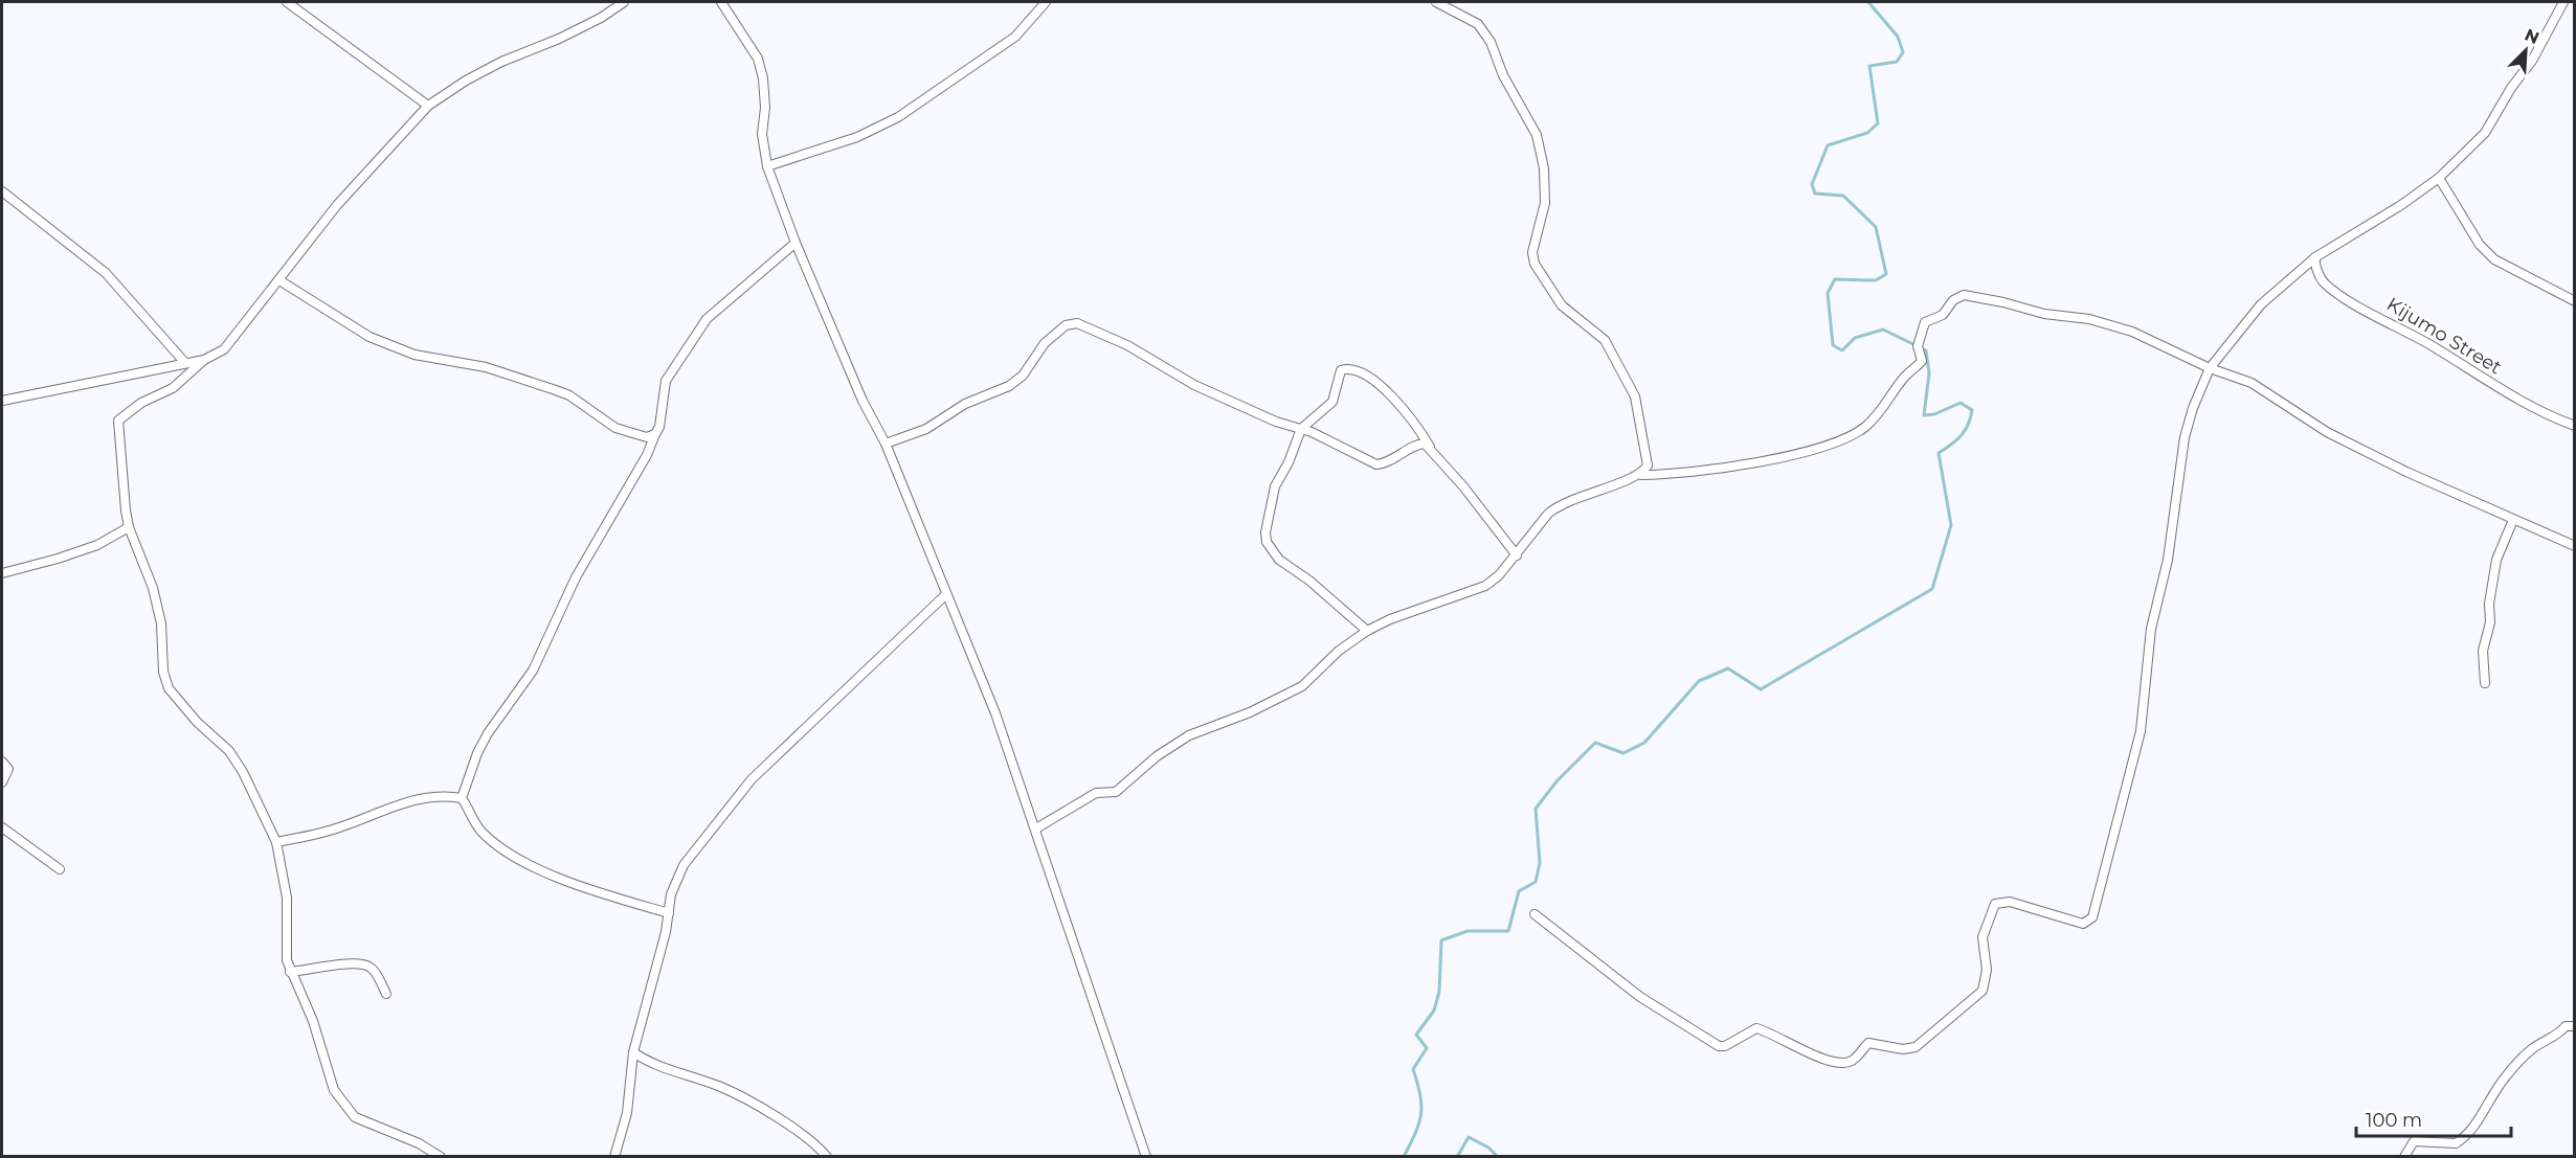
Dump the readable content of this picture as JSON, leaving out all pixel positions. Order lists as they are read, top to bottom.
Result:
{
  "streets": {
    "street": ["Kijumo Street"]
  },
  "scale_bar": "100 m",
  "north": "top right"
}
